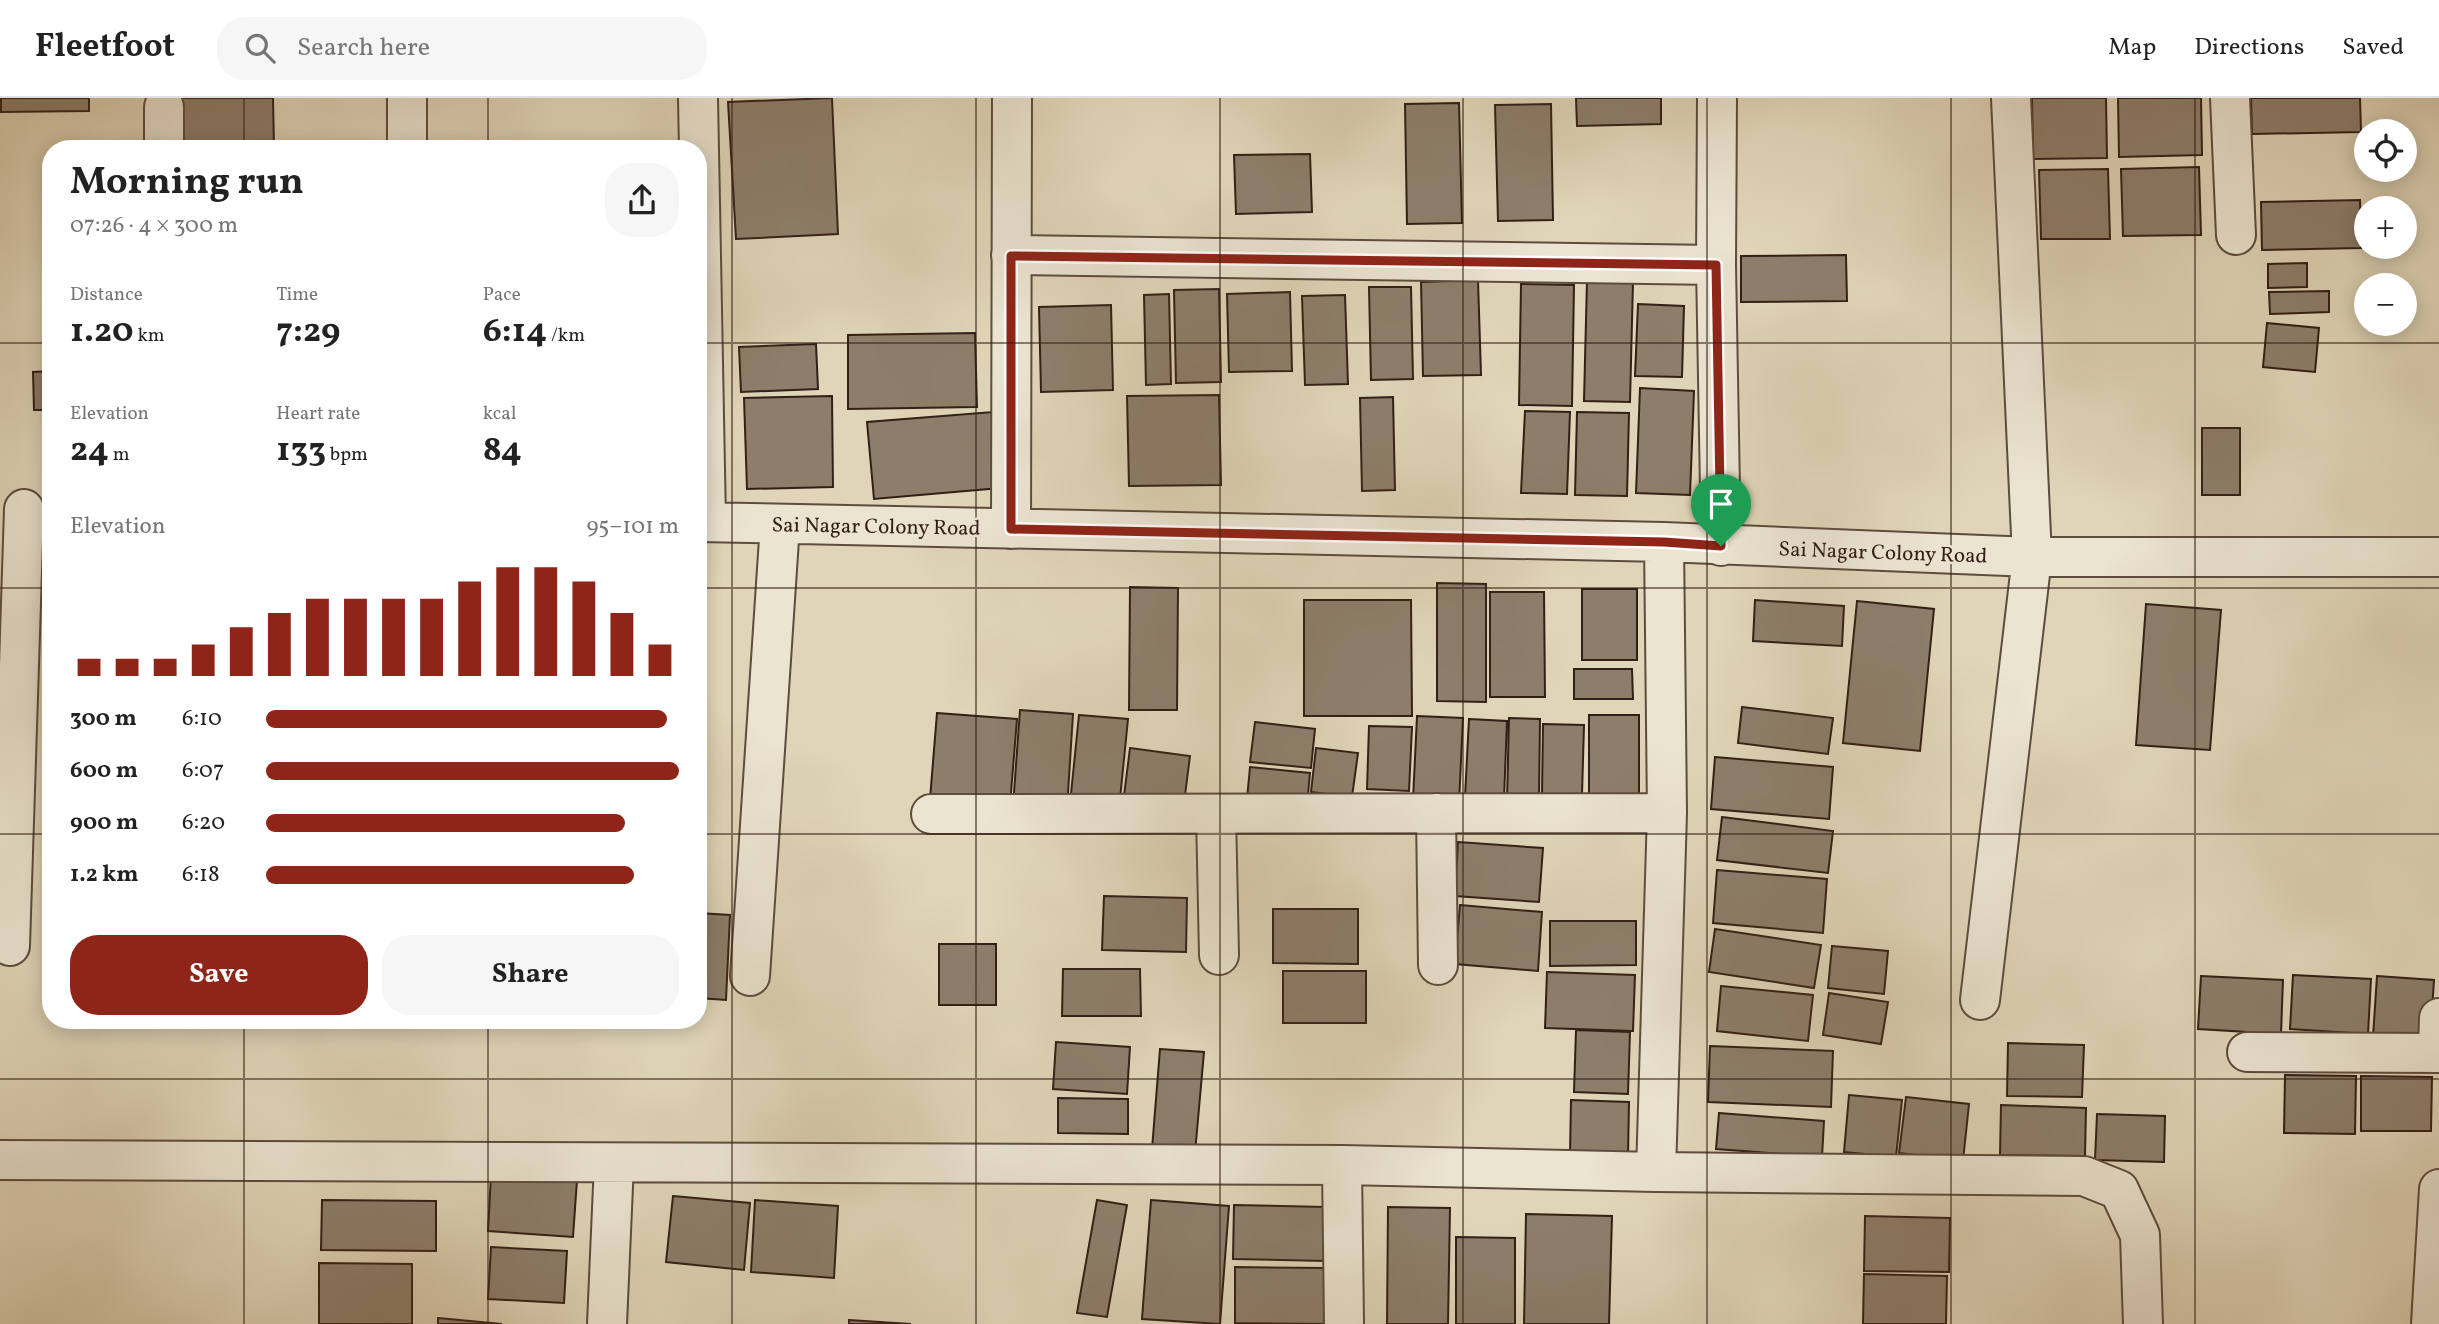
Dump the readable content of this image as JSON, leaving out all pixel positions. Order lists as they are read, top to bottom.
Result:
{
  "streets": {
    "street": ["Sai Nagar Colony Road"]
  },
  "page": {
    "header": "Fleetfoot",
    "search": "Search here",
    "nav": ["Map", "Directions", "Saved"],
    "map_buttons": ["+", "−"],
    "heading": ["Morning run", "07:26 · 4 × 300 m"],
    "stats": [
      ["Distance", "1.20 km"],
      ["Time", "7:29"],
      ["Pace", "6:14 /km"],
      ["Elevation", "24 m"],
      ["Heart rate", "133 bpm"],
      ["kcal", "84"]
    ],
    "chart": ["Elevation", "95–101 m"],
    "list": [
      {
        "name": "300 m",
        "note": "6:10"
      },
      {
        "name": "600 m",
        "note": "6:07"
      },
      {
        "name": "900 m",
        "note": "6:20"
      },
      {
        "name": "1.2 km",
        "note": "6:18"
      }
    ],
    "buttons": ["Save", "Share"]
  }
}
